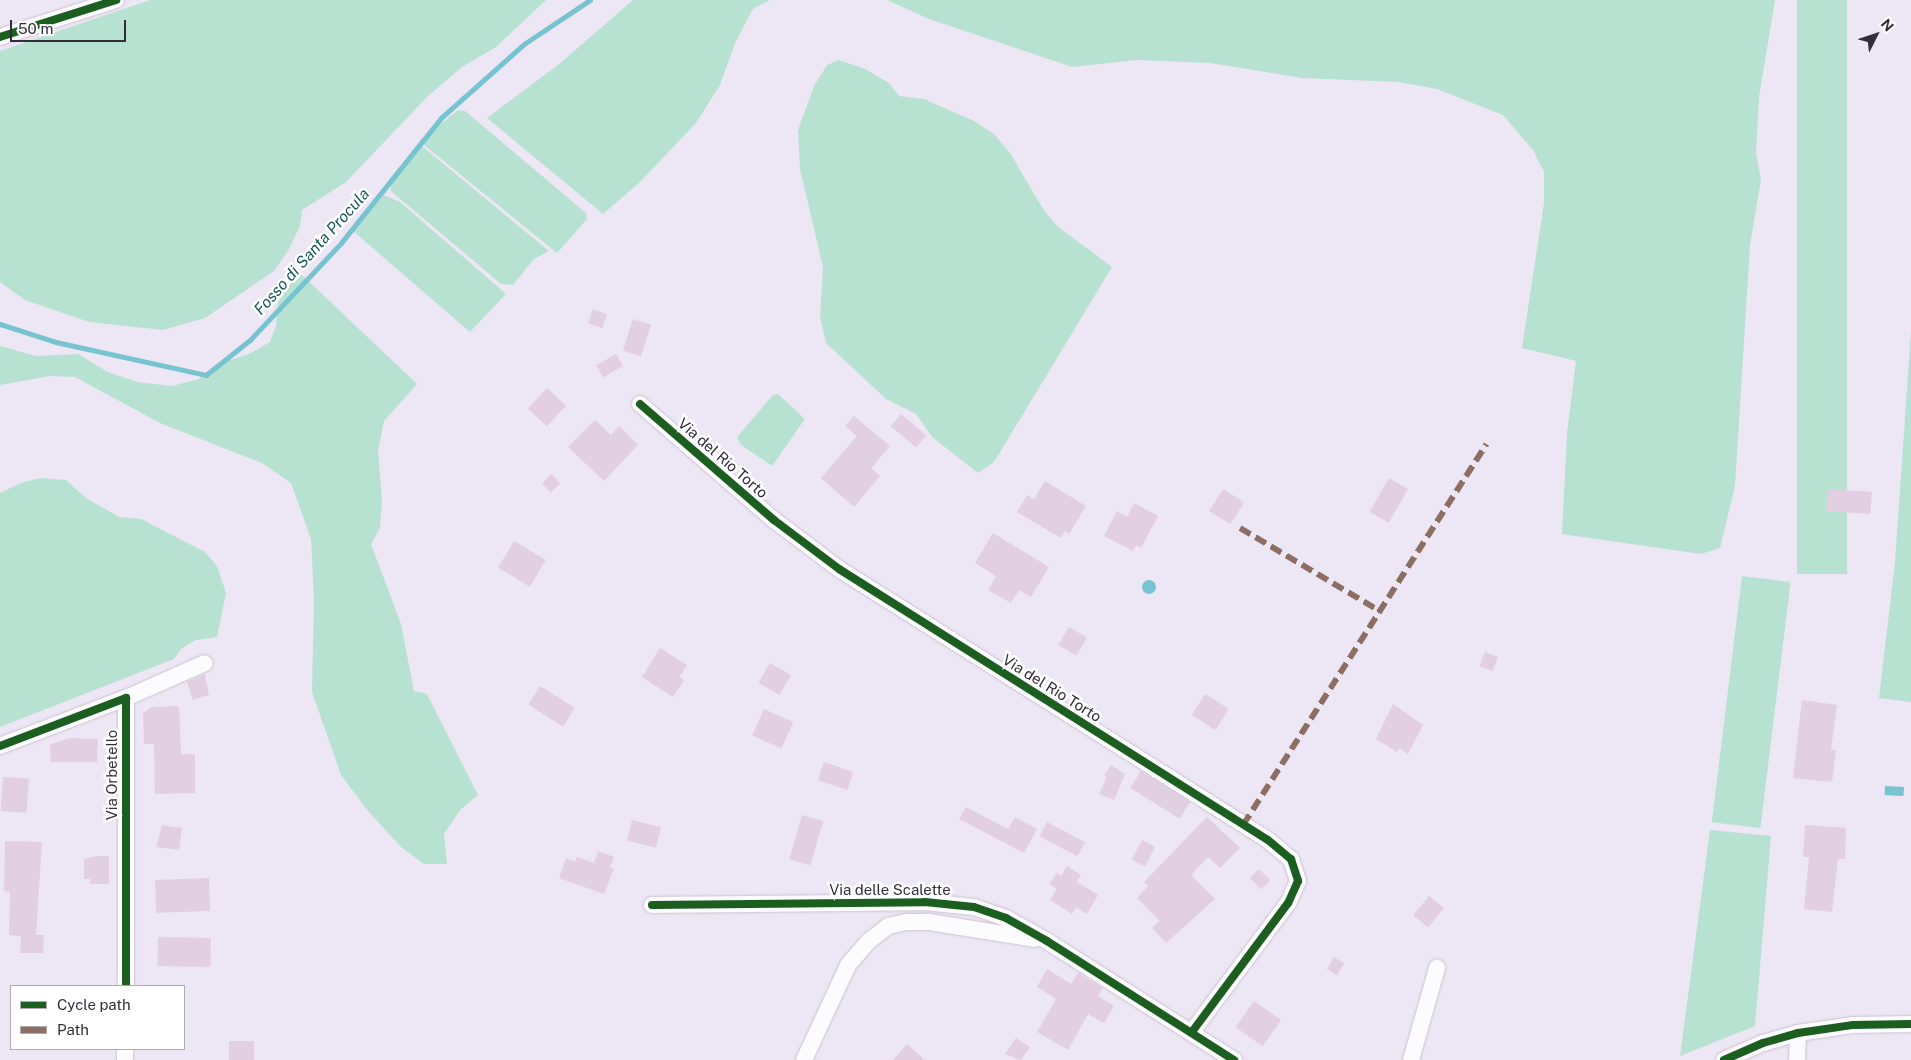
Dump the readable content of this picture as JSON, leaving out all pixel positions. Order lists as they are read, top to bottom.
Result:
{
  "streets": {
    "street": ["Via del Rio Torto", "Via Orbetello", "Via delle Scalette"]
  },
  "crossings": [
    ["Via del Rio Torto", "Via delle Scalette"]
  ],
  "water": ["Fosso di Santa Procula"],
  "legend": ["Cycle path", "Path"],
  "scale_bar": "50 m",
  "north": "top right"
}
